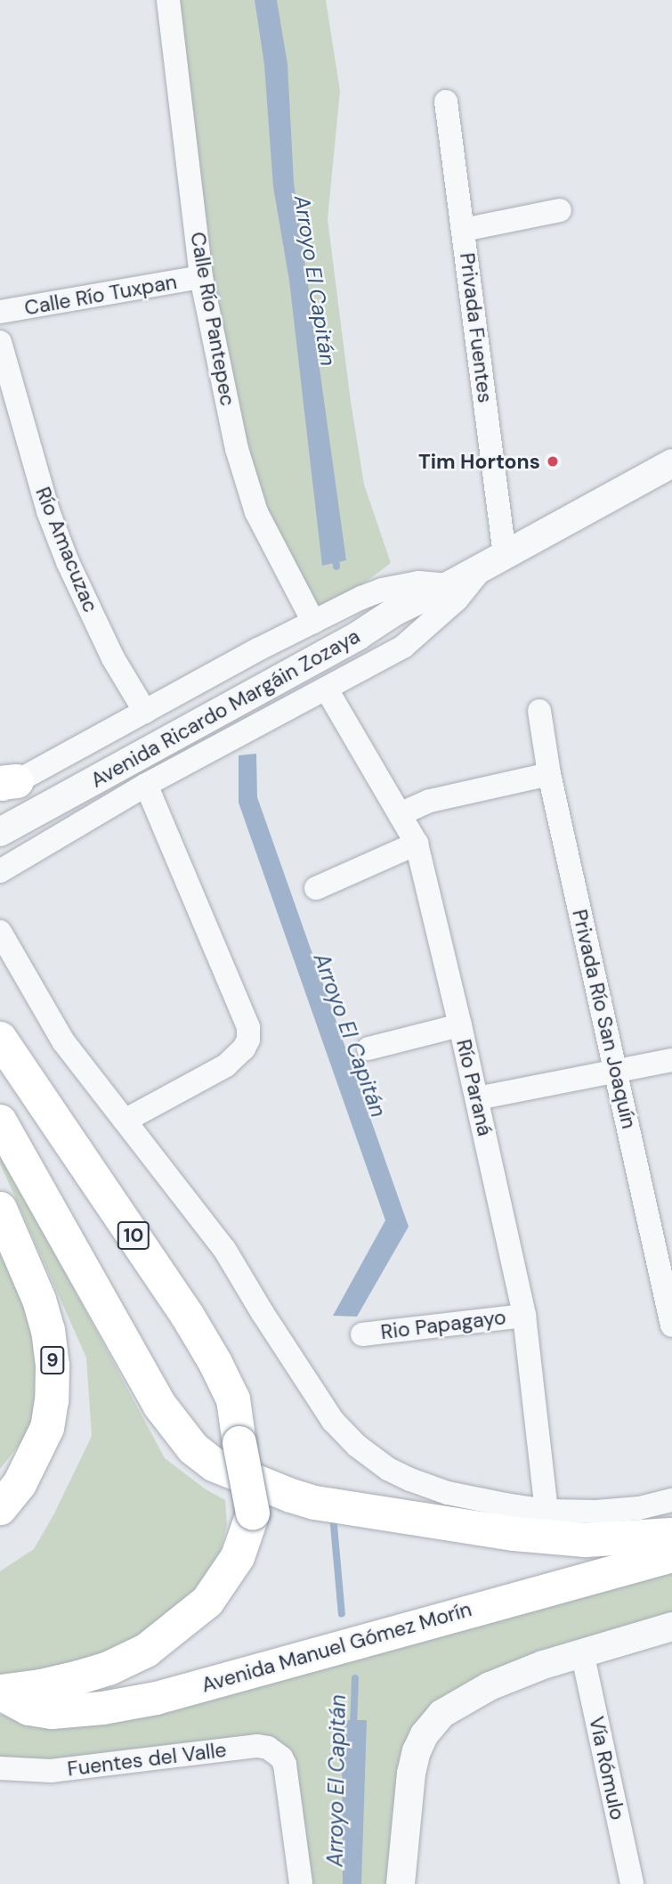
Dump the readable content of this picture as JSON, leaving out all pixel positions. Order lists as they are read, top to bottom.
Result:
{
  "streets": {
    "highway": ["10", "9"],
    "main road": ["Avenida Manuel Gómez Morín"],
    "street": [
      "Calle Río Tuxpan",
      "Calle Río Pantepec",
      "Privada Fuentes",
      "Río Amacuzac",
      "Avenida Ricardo Margáin Zozaya",
      "Privada Río San Joaquín",
      "Río Paraná",
      "Rio Papagayo",
      "Fuentes del Valle",
      "Vía Rómulo"
    ]
  },
  "crossings": [
    ["Calle Río Tuxpan", "Calle Río Pantepec"],
    ["Calle Río Pantepec", "Avenida Ricardo Margáin Zozaya"],
    ["Privada Fuentes", "Avenida Ricardo Margáin Zozaya"],
    ["Río Amacuzac", "Avenida Ricardo Margáin Zozaya"],
    ["Río Paraná", "Rio Papagayo"],
    ["10", "Avenida Manuel Gómez Morín"]
  ],
  "water": ["Arroyo El Capitán"],
  "places": ["Tim Hortons"]
}
